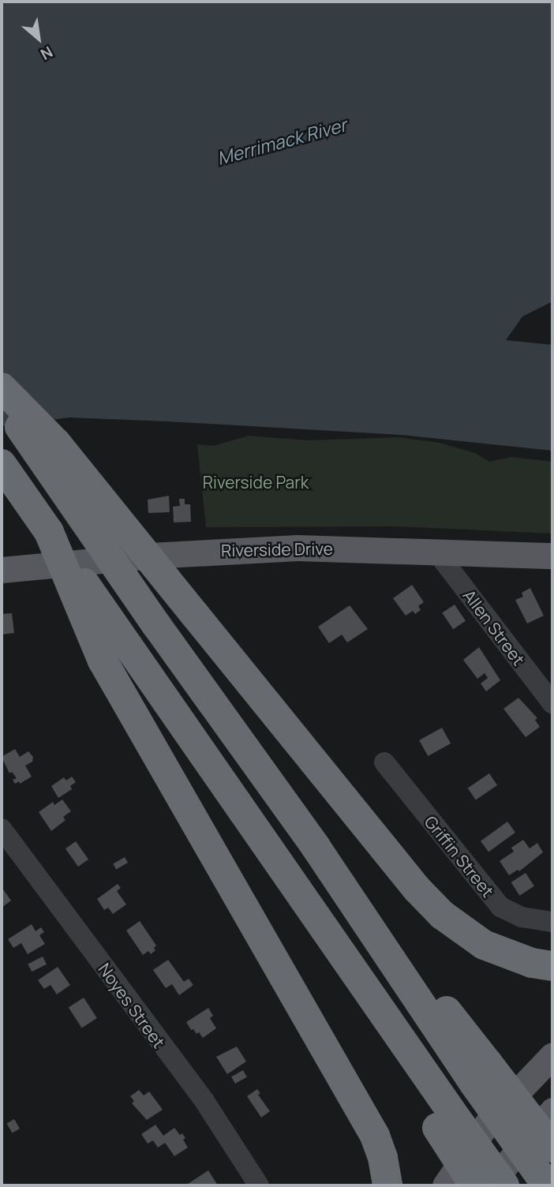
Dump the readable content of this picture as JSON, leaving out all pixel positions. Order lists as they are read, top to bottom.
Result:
{
  "streets": {
    "main road": ["Riverside Drive"],
    "street": ["Allen Street", "Griffin Street", "Noyes Street"]
  },
  "crossings": [
    ["Riverside Drive", "Allen Street"]
  ],
  "water": ["Merrimack River"],
  "parks": ["Riverside Park"],
  "north": "bottom right"
}
